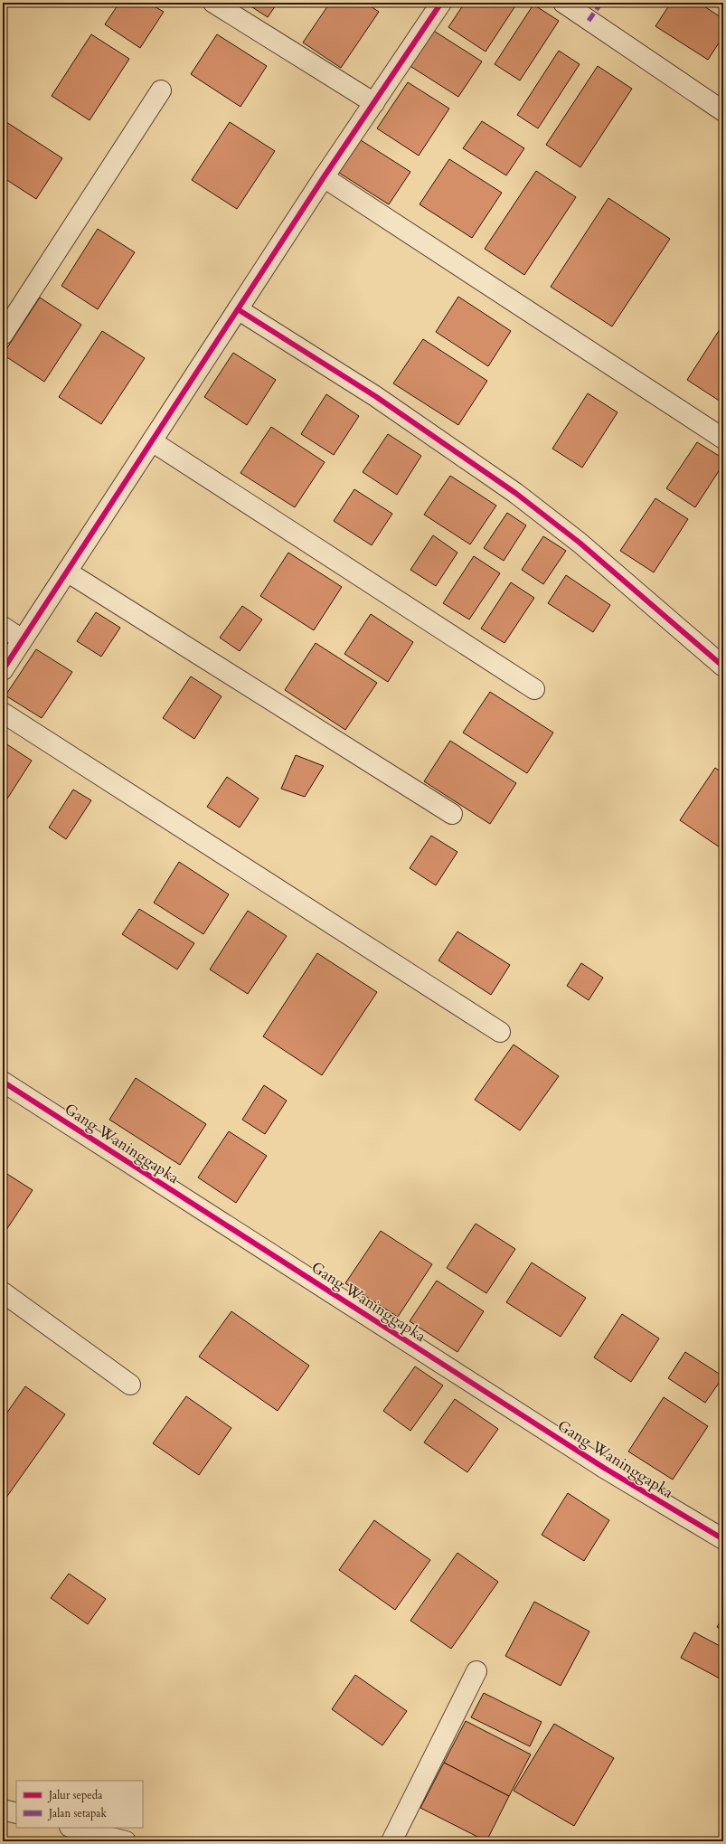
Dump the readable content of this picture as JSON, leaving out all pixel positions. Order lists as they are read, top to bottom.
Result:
{
  "streets": {
    "street": ["Gang Waninggapka"]
  },
  "legend": ["Jalur sepeda", "Jalan setapak"]
}
